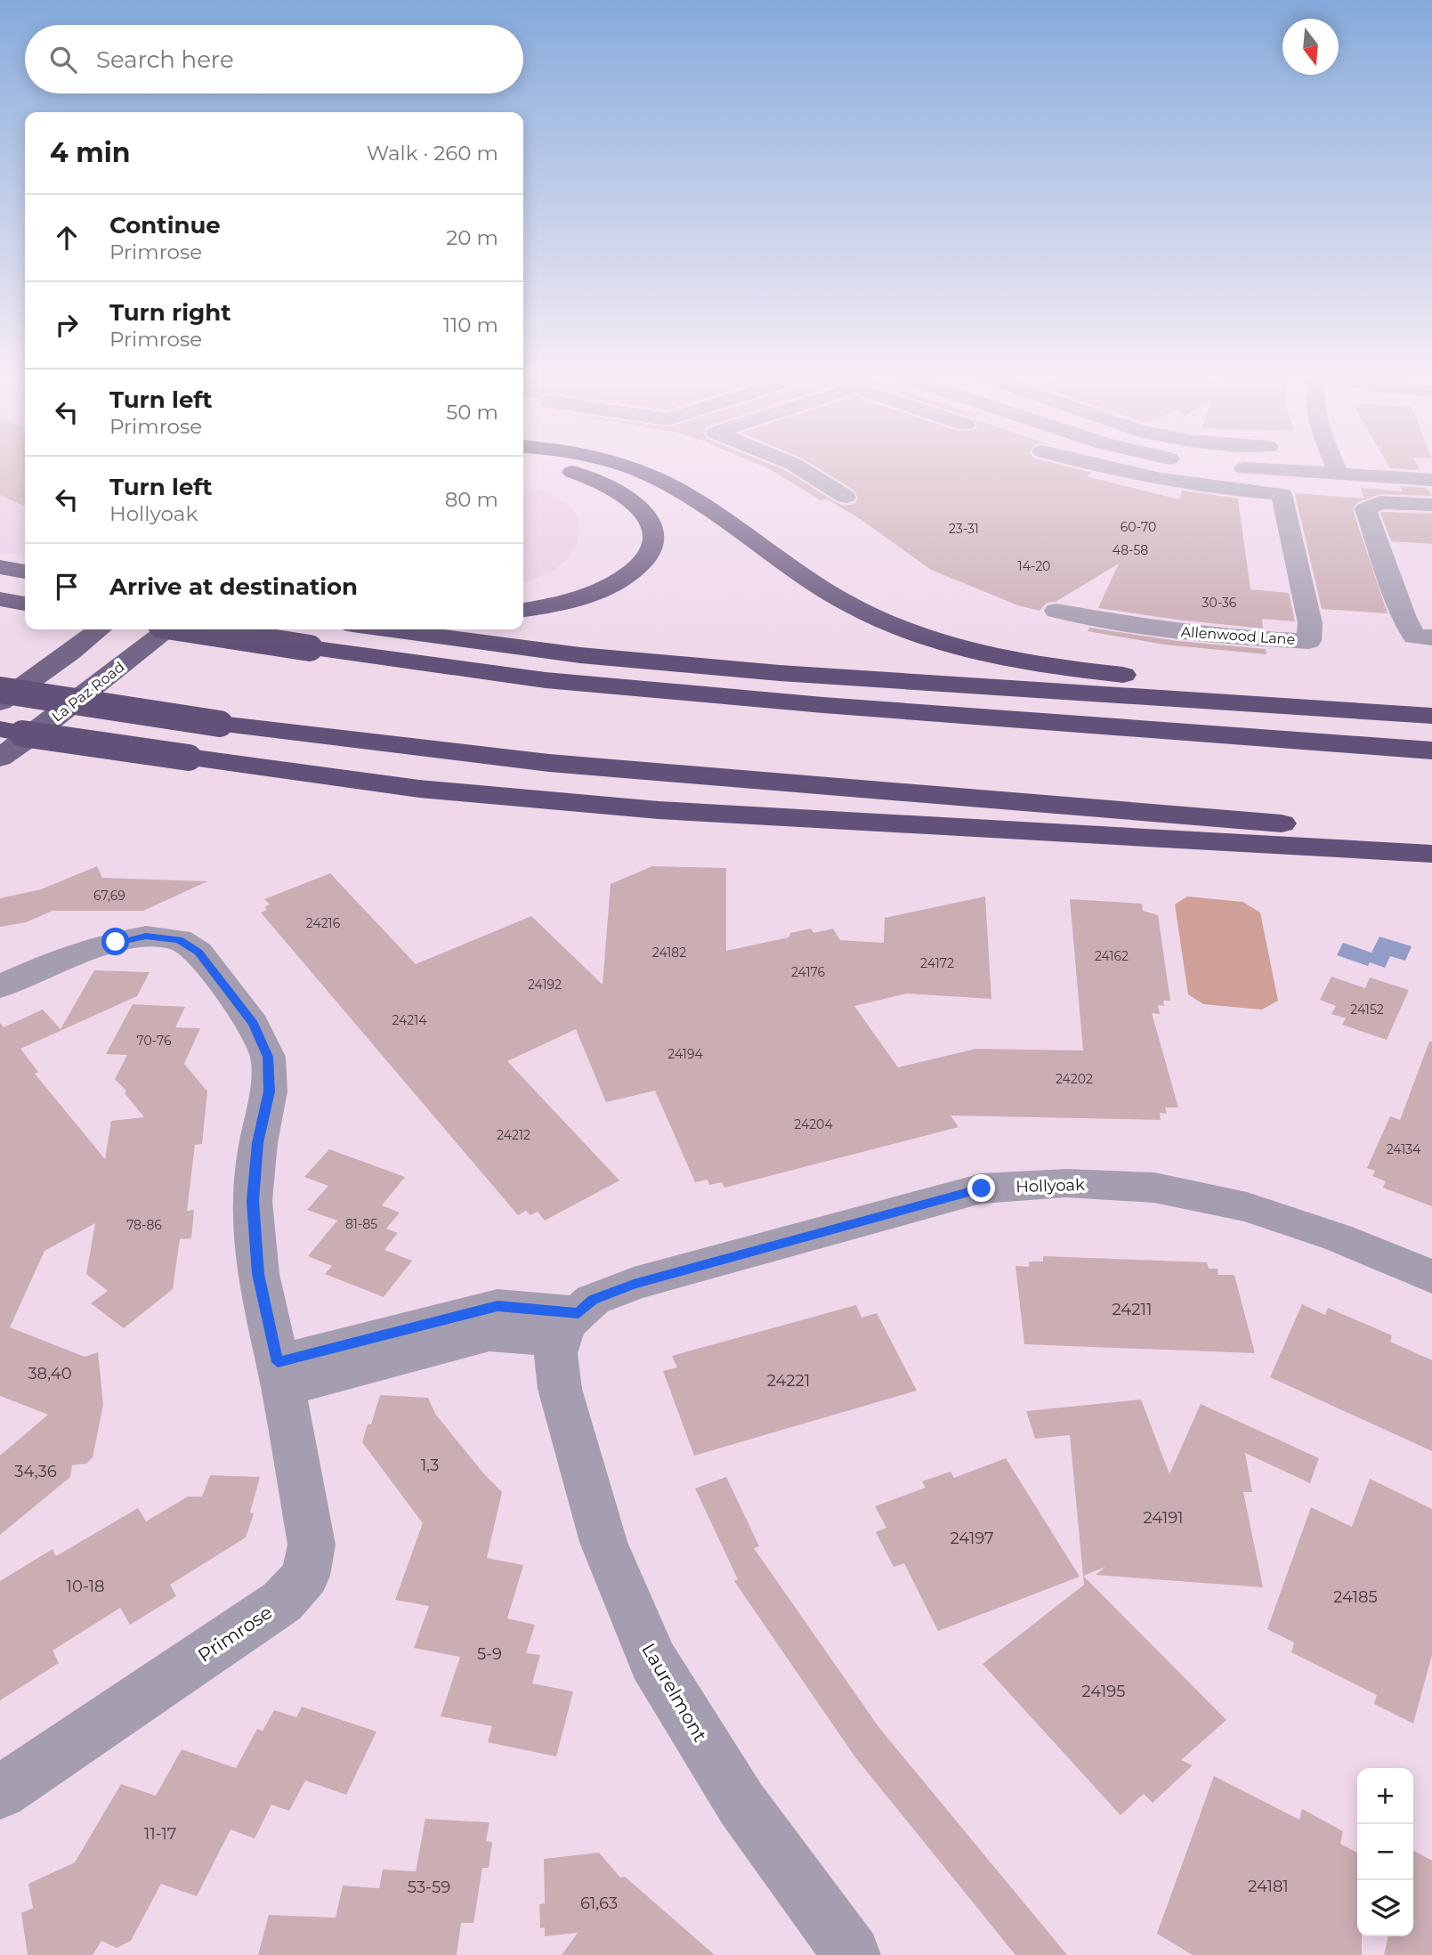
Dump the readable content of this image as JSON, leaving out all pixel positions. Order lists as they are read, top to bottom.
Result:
{
  "streets": {
    "main road": ["La Paz Road"],
    "street": [
      "Allenwood Lane",
      "Hollyoak",
      "Primrose",
      "Laurelmont"
    ]
  },
  "crossings": [
    ["Hollyoak", "Laurelmont"]
  ],
  "house_numbers": [
    "60-70",
    "23-31",
    "48-58",
    "14-20",
    "30-36",
    "67,69",
    "24216",
    "24182",
    "24162",
    "24172",
    "24176",
    "24192",
    "24152",
    "24214",
    "70-76",
    "24194",
    "24202",
    "24204",
    "24212",
    "24134",
    "81-85",
    "78-86",
    "24211",
    "38,40",
    "24221",
    "1,3",
    "34,36",
    "24191",
    "24197",
    "10-18",
    "24185",
    "5-9",
    "24195",
    "11-17",
    "24181",
    "53-59",
    "61,63"
  ],
  "north": "bottom",
  "page": {
    "search": "Search here",
    "heading": ["4 min", "Walk · 260 m"],
    "list": [
      ["Continue", "Primrose", "20 m"],
      ["Turn right", "Primrose", "110 m"],
      ["Turn left", "Primrose", "50 m"],
      ["Turn left", "Hollyoak", "80 m"],
      "Arrive at destination"
    ],
    "map_buttons": ["+", "−"]
  }
}
